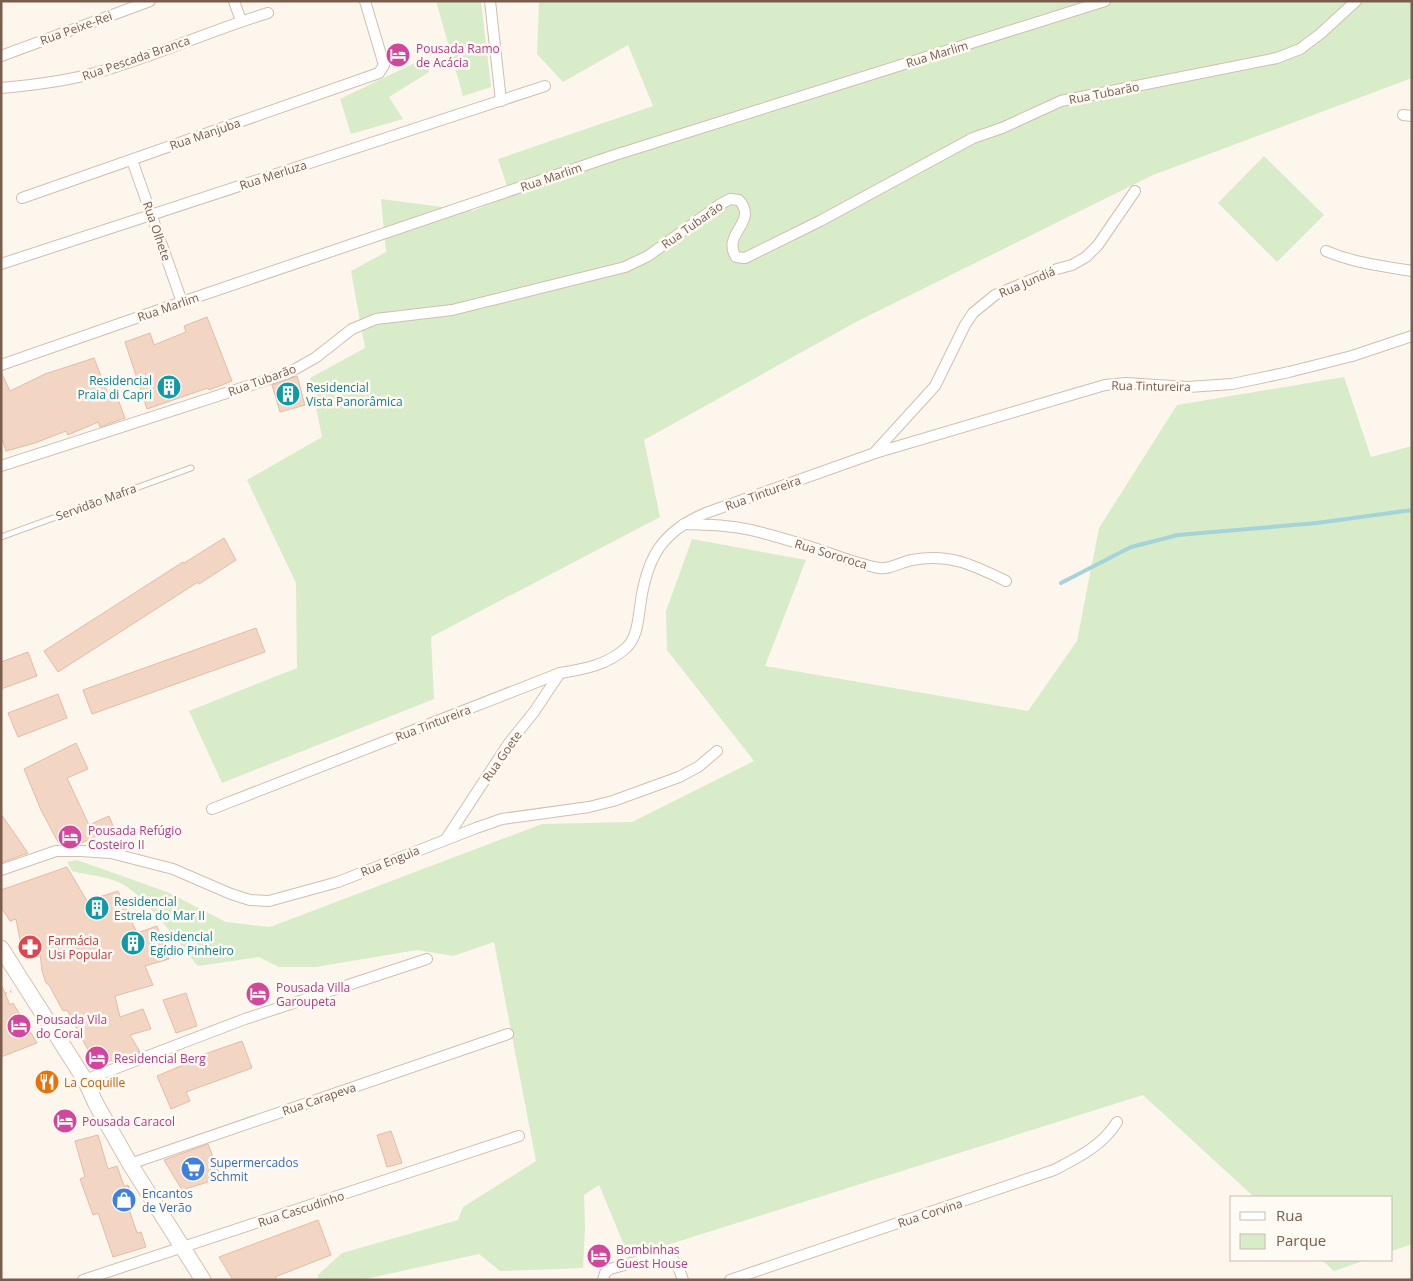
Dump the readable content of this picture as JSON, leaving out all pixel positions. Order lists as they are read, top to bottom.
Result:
{
  "streets": {
    "street": [
      "Rua Peixe-Rei",
      "Rua Marlim",
      "Rua Pescada Branca",
      "Rua Tubarão",
      "Rua Manjuba",
      "Rua Merluza",
      "Rua Olhete",
      "Rua Jundiá",
      "Rua Tintureira",
      "Rua Sororoca",
      "Rua Goete",
      "Rua Enguia",
      "Rua Carapeva",
      "Rua Cascudinho",
      "Rua Corvina"
    ],
    "lane": ["Servidão Mafra"]
  },
  "crossings": [
    ["Rua Marlim", "Rua Olhete"],
    ["Rua Manjuba", "Rua Olhete"],
    ["Rua Merluza", "Rua Olhete"],
    ["Rua Jundiá", "Rua Tintureira"],
    ["Rua Tintureira", "Rua Sororoca"],
    ["Rua Tintureira", "Rua Goete"],
    ["Rua Goete", "Rua Enguia"]
  ],
  "places": {
    "hotel": [
      "Pousada Ramo de Acácia",
      "Pousada Refúgio Costeiro II",
      "Pousada Villa Garoupeta",
      "Pousada Vila do Coral",
      "Residencial Berg",
      "Pousada Caracol",
      "Bombinhas Guest House"
    ],
    "building": [
      "Residencial Praia di Capri",
      "Residencial Vista Panorâmica",
      "Residencial Estrela do Mar II",
      "Residencial Egídio Pinheiro"
    ],
    "pharmacy": ["Farmácia Usi Popular"],
    "restaurant": ["La Coquille"],
    "supermarket": ["Supermercados Schmit"],
    "shop": ["Encantos de Verão"]
  },
  "legend": ["Rua", "Parque"]
}
